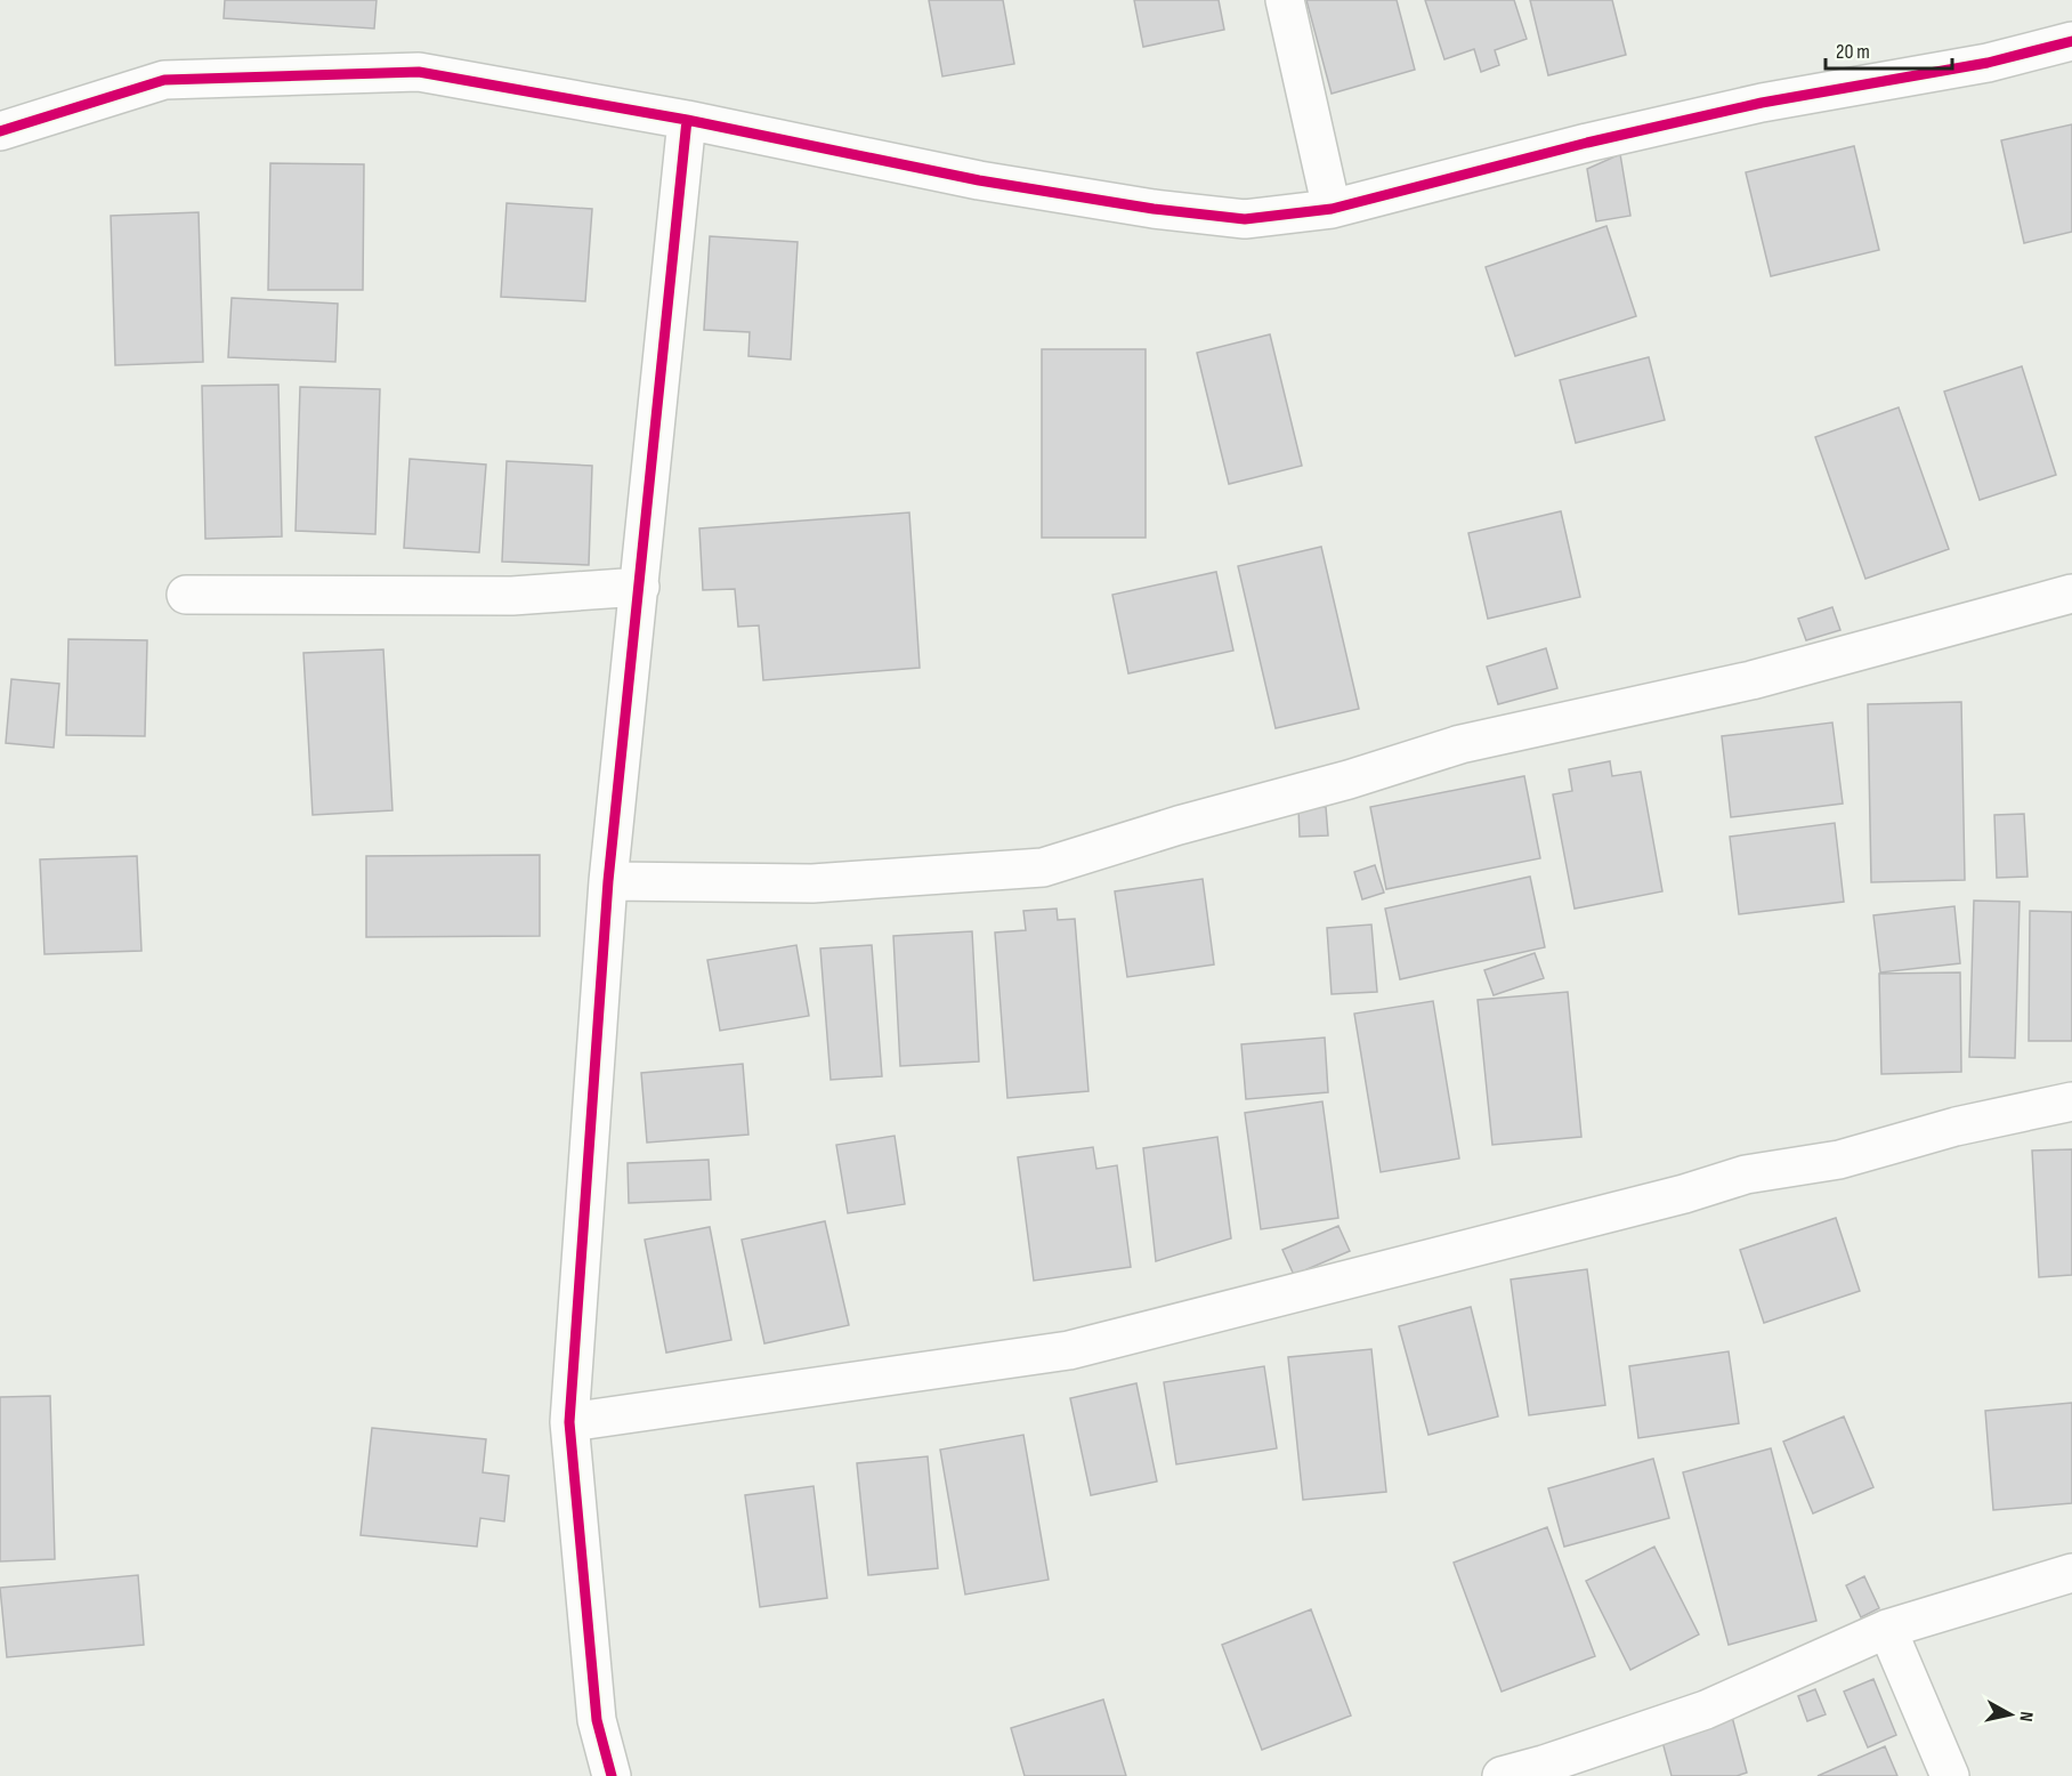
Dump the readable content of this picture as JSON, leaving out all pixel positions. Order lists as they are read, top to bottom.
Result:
{
  "scale_bar": "20 m",
  "north": "right"
}
